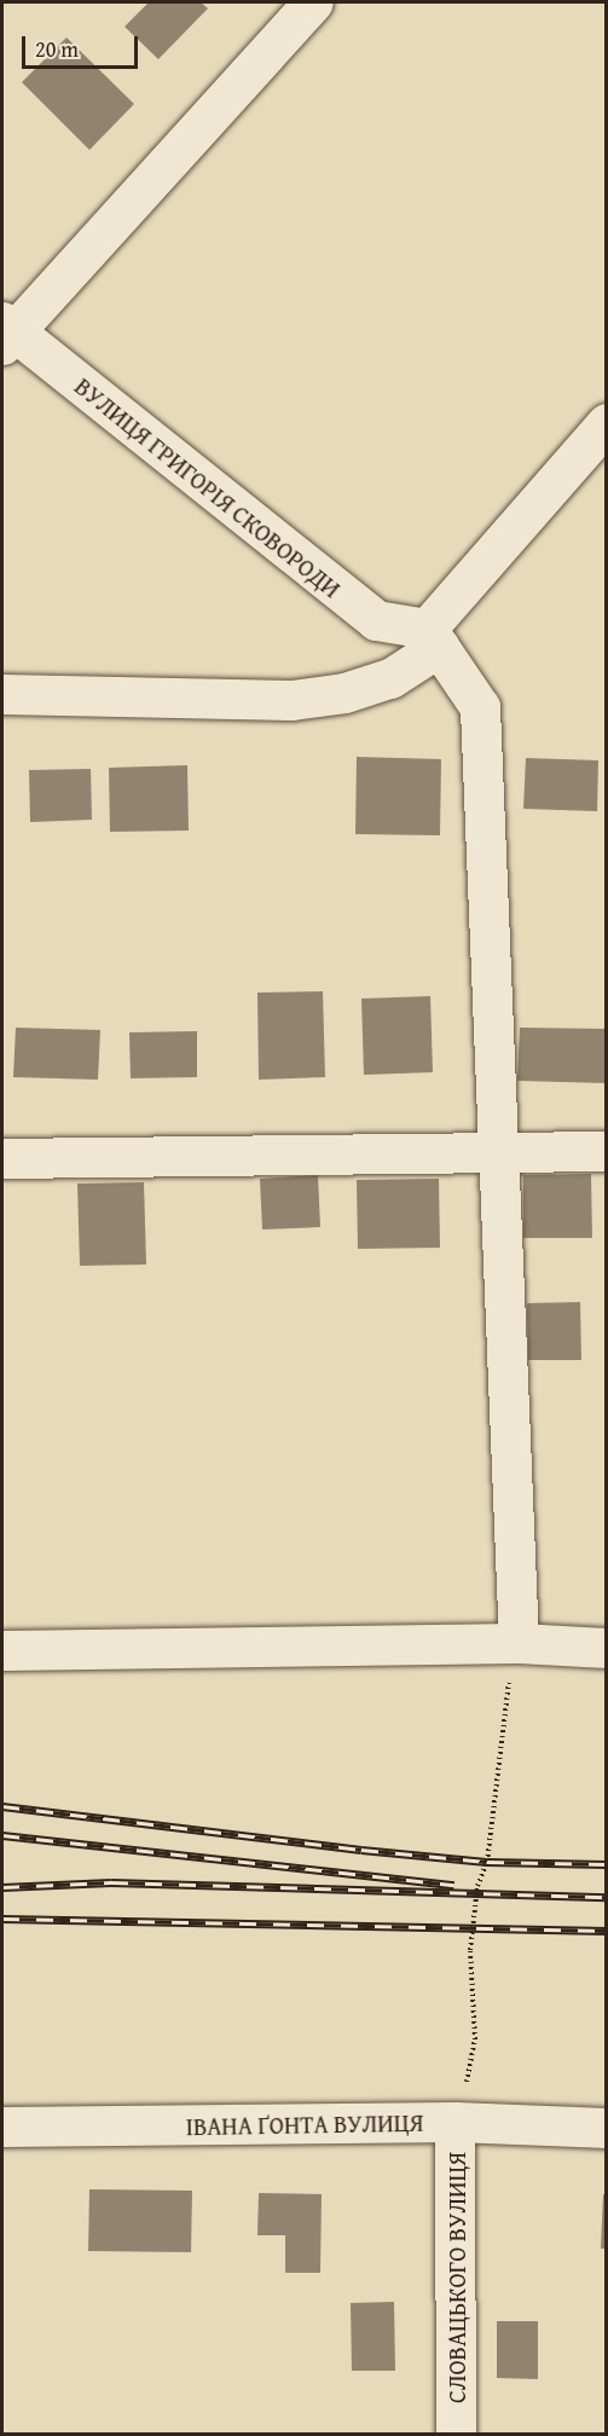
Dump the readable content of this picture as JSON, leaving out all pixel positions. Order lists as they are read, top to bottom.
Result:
{
  "streets": {
    "street": ["ВУЛИЦЯ ГРИГОРІЯ СКОВОРОДИ", "ІВАНА ҐОНТА ВУЛИЦЯ", "СЛОВАЦЬКОГО ВУЛИЦЯ"]
  },
  "crossings": [
    ["ІВАНА ҐОНТА ВУЛИЦЯ", "СЛОВАЦЬКОГО ВУЛИЦЯ"]
  ],
  "scale_bar": "20 m"
}
